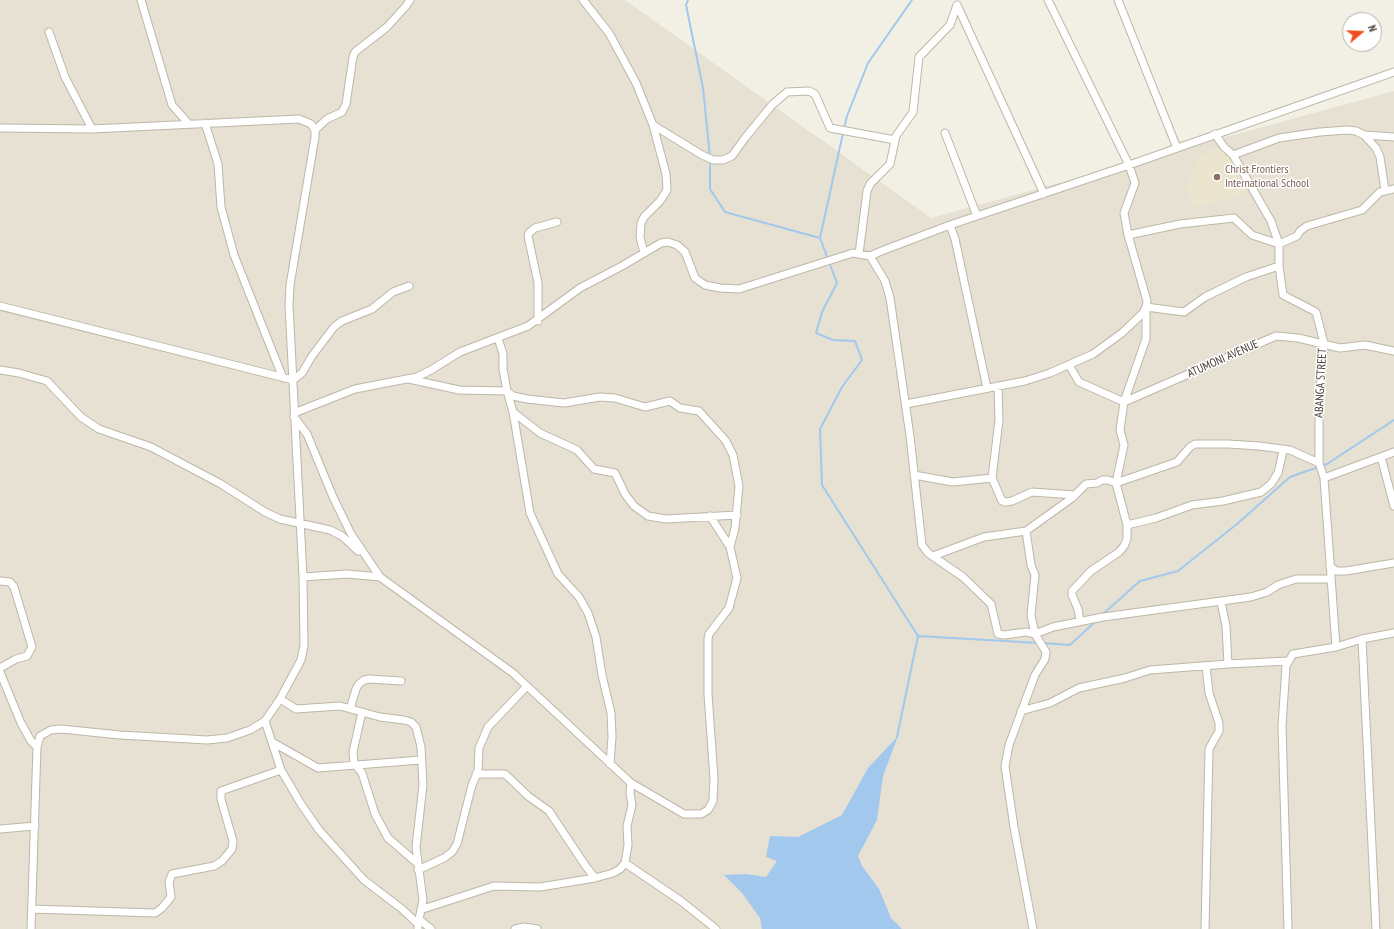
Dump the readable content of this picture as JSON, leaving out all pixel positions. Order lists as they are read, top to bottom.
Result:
{
  "streets": {
    "street": ["ATUMONI AVENUE", "ABANGA STREET"]
  },
  "crossings": [
    ["ATUMONI AVENUE", "ABANGA STREET"]
  ],
  "places": ["Christ Frontiers International School"],
  "north": "right"
}
